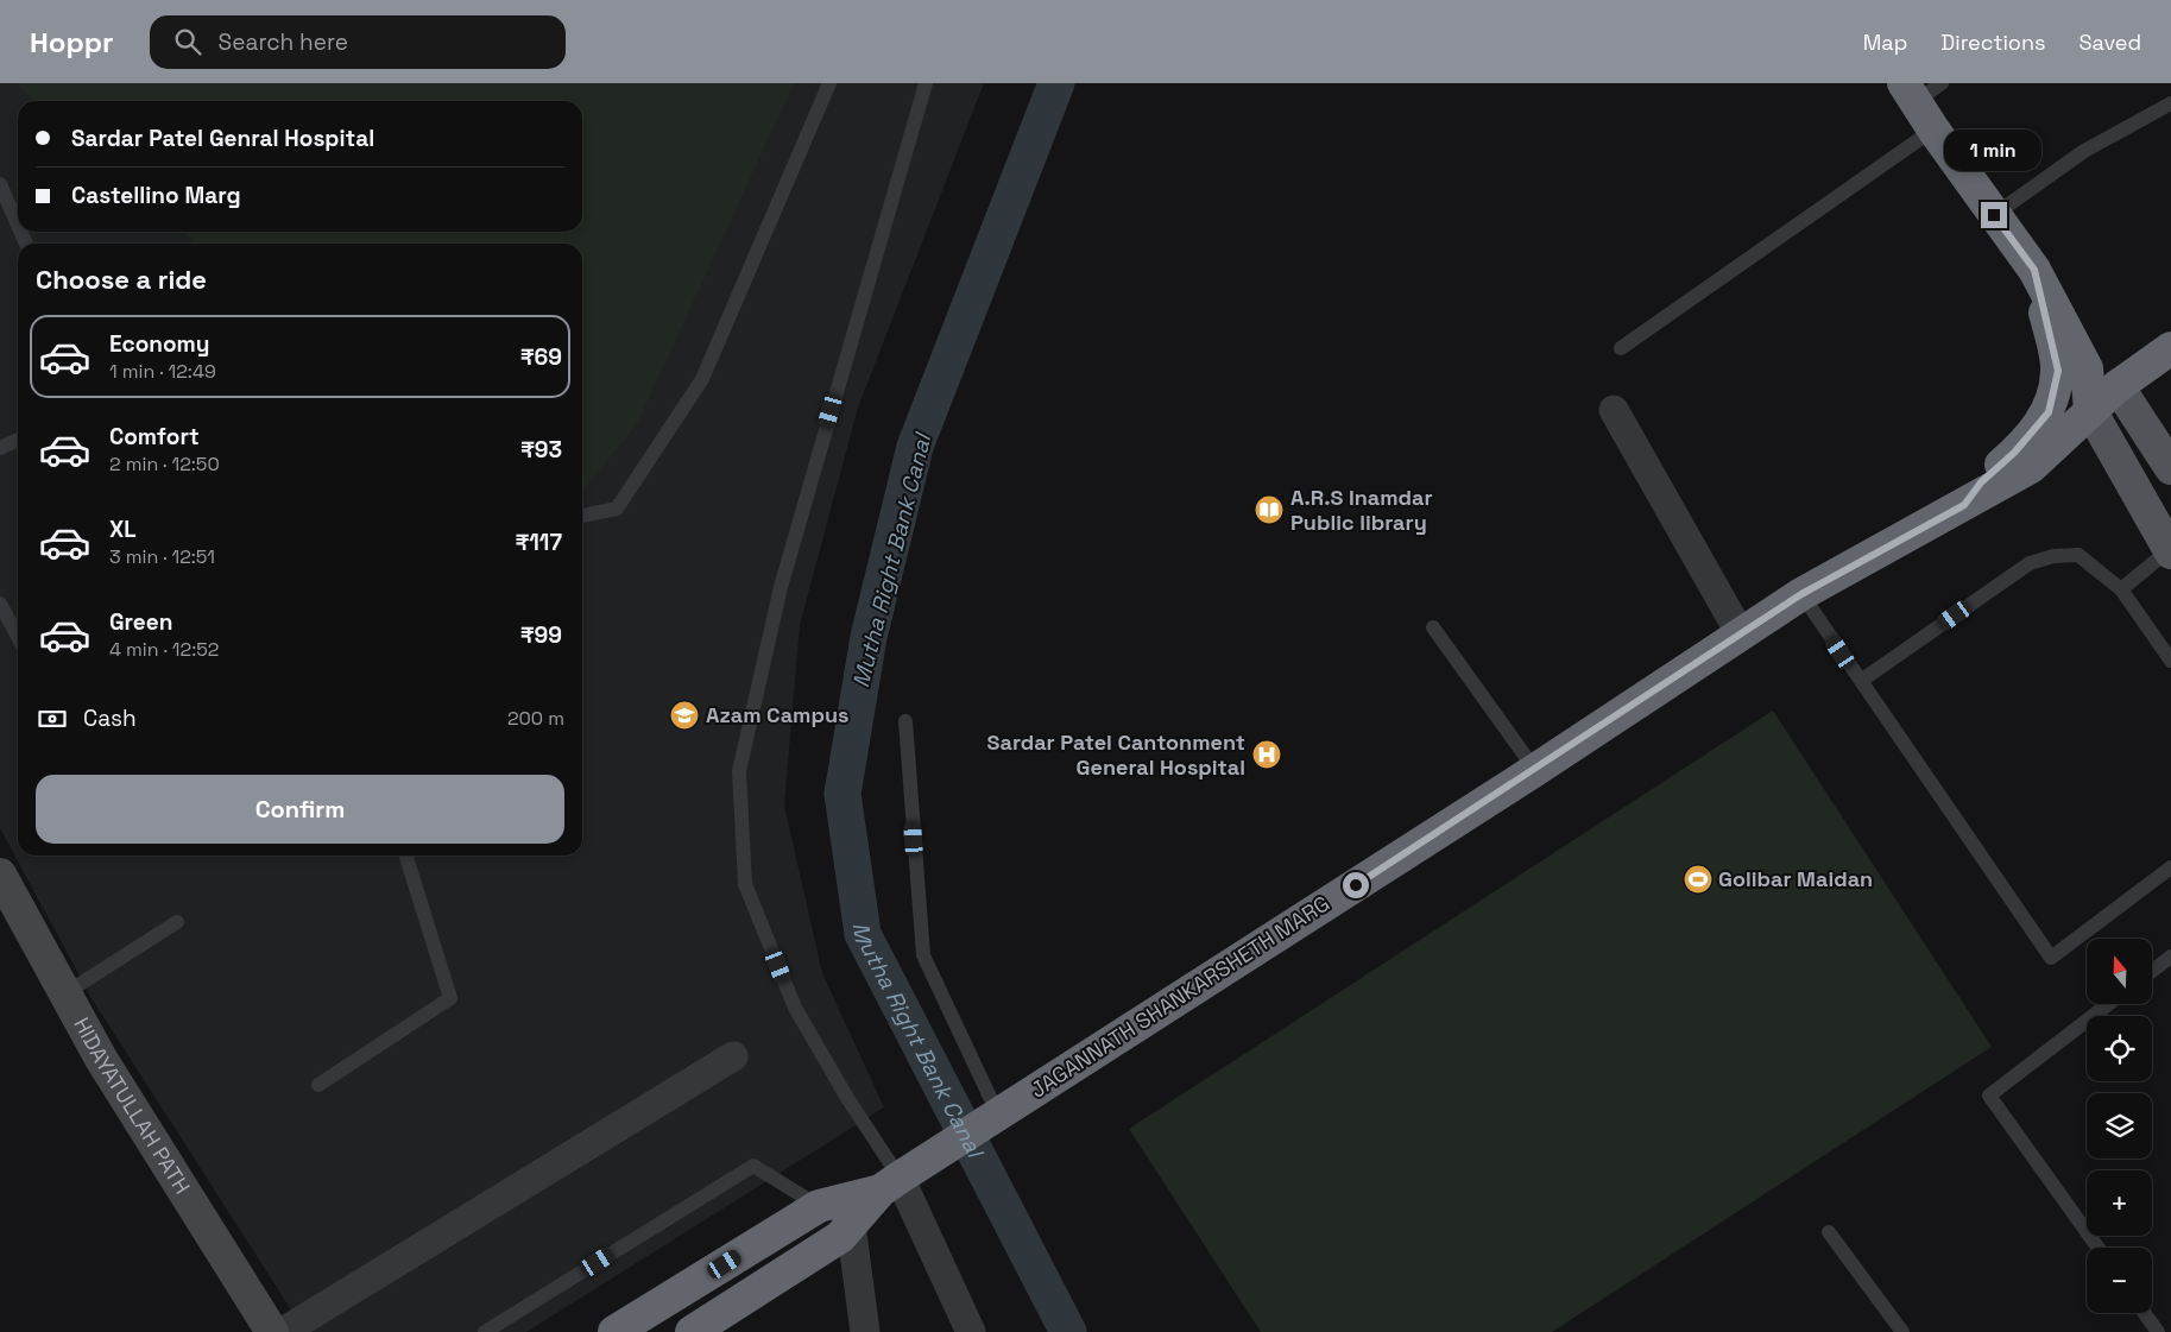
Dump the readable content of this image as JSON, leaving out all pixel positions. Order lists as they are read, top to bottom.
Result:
{
  "streets": {
    "highway": ["JAGANNATH SHANKARSHETH MARG"],
    "street": ["HIDAYATULLAH PATH"]
  },
  "water": ["Mutha Right Bank Canal"],
  "places": {
    "library": ["A.R.S Inamdar Public library"],
    "school or university": ["Azam Campus"],
    "hospital": ["Sardar Patel Cantonment General Hospital"],
    "sports": ["Golibar Maidan"]
  },
  "north": "top",
  "page": {
    "header": "Hoppr",
    "search": "Search here",
    "nav": ["Map", "Directions", "Saved"],
    "banner": ["Sardar Patel Genral Hospital", "Castellino Marg"],
    "bubble": "1 min",
    "heading": "Choose a ride",
    "list": [
      {
        "name": "Economy",
        "note": "1 min · 12:49",
        "value": "₹69"
      },
      {
        "name": "Comfort",
        "note": "2 min · 12:50",
        "value": "₹93"
      },
      {
        "name": "XL",
        "note": "3 min · 12:51",
        "value": "₹117"
      },
      {
        "name": "Green",
        "note": "4 min · 12:52",
        "value": "₹99"
      }
    ],
    "pay": ["Cash", "200 m"],
    "buttons": "Confirm",
    "map_buttons": ["+", "−"]
  }
}
